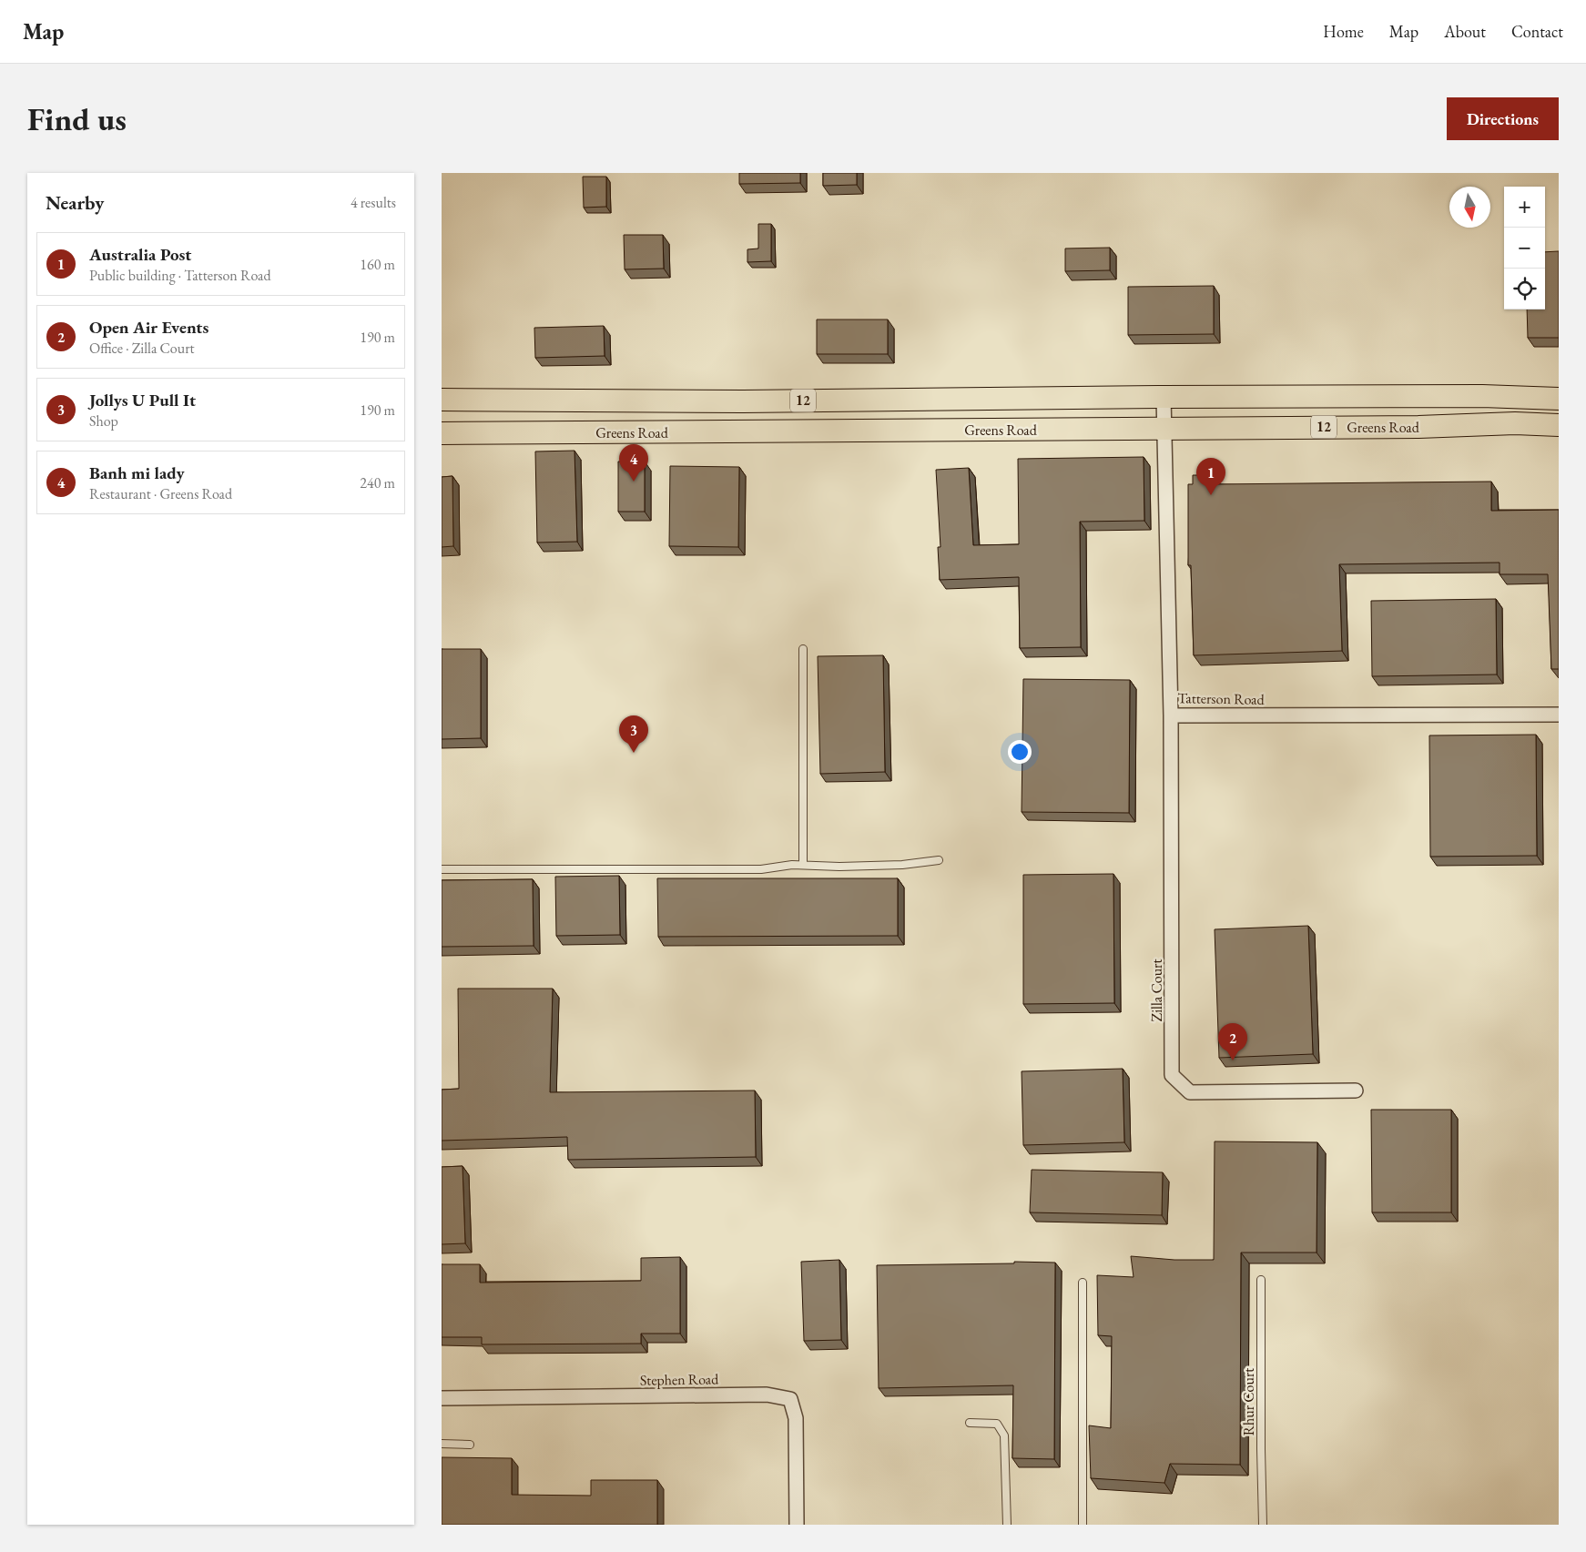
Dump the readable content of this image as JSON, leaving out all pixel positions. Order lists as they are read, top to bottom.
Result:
{
  "streets": {
    "main road": ["12", "Greens Road"],
    "street": ["Tatterson Road", "Zilla Court", "Stephen Road"],
    "lane": ["Rhur Court"]
  },
  "crossings": [
    ["Greens Road", "Tatterson Road"],
    ["Tatterson Road", "Zilla Court"]
  ],
  "north": "bottom",
  "page": {
    "header": "Map",
    "nav": [
      "Home",
      "Map",
      "About",
      "Contact"
    ],
    "buttons": "Directions",
    "title": "Find us",
    "heading": ["Nearby", "4 results"],
    "map_buttons": ["+", "−"],
    "list": [
      {
        "mark": "1",
        "name": "Australia Post",
        "note": "Public building · Tatterson Road",
        "value": "160 m"
      },
      {
        "mark": "2",
        "name": "Open Air Events",
        "note": "Office · Zilla Court",
        "value": "190 m"
      },
      {
        "mark": "3",
        "name": "Jollys U Pull It",
        "note": "Shop",
        "value": "190 m"
      },
      {
        "mark": "4",
        "name": "Banh mi lady",
        "note": "Restaurant · Greens Road",
        "value": "240 m"
      }
    ],
    "pins": [
      "4",
      "1",
      "3",
      "2"
    ]
  }
}
